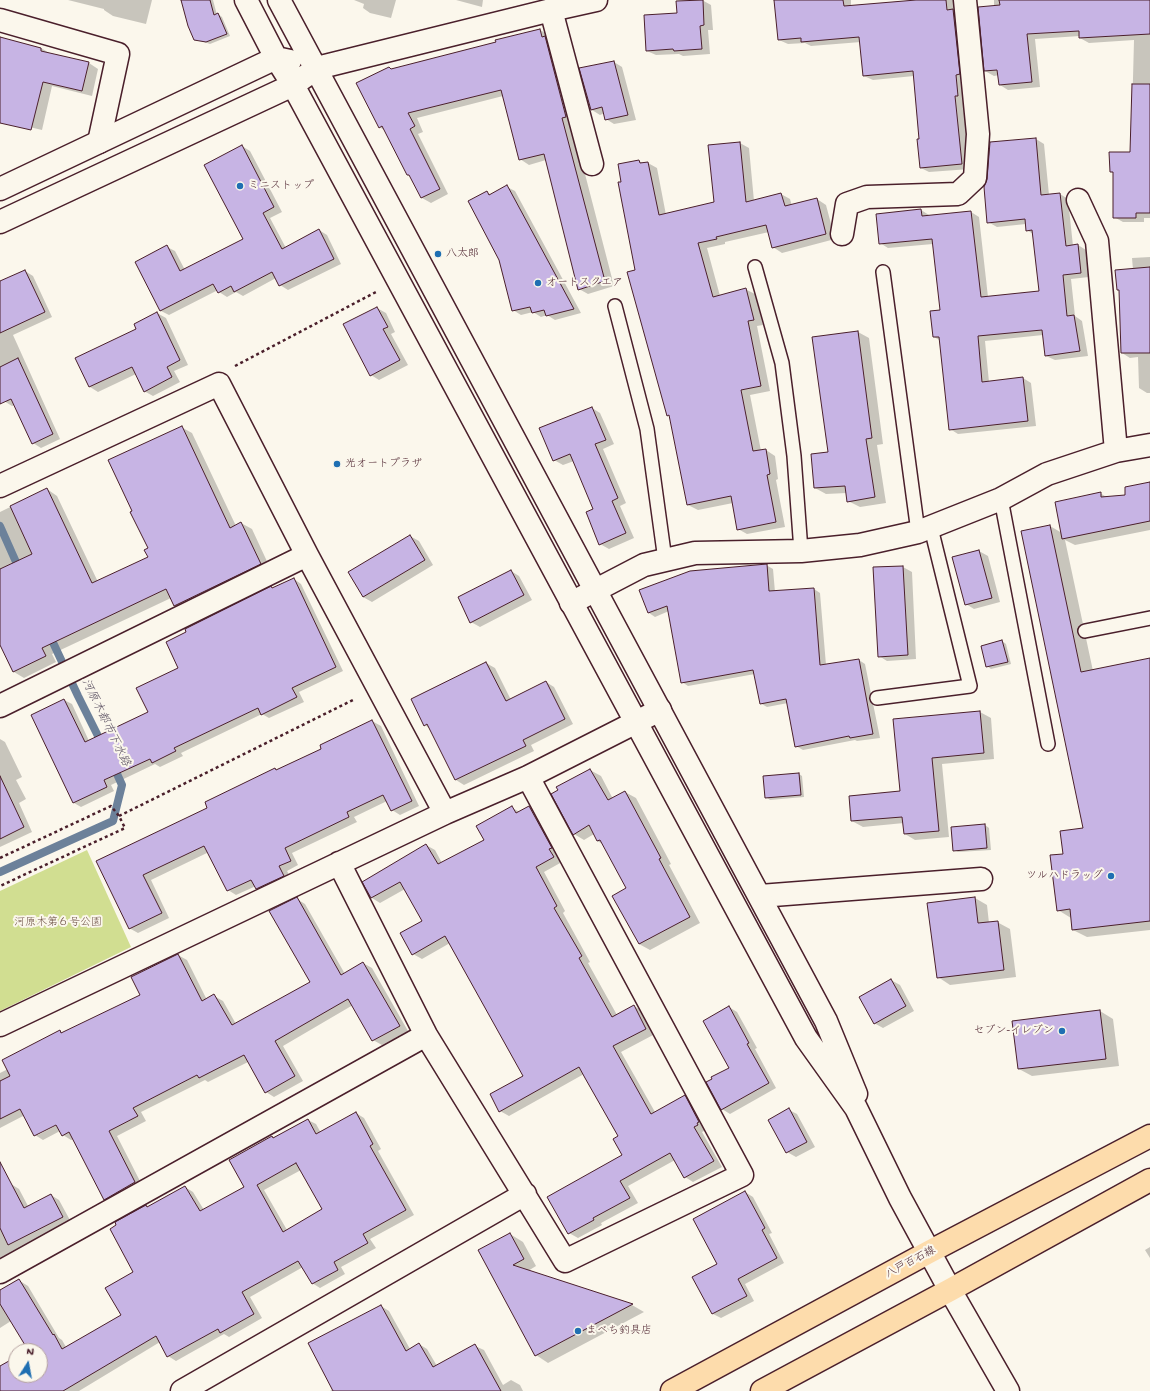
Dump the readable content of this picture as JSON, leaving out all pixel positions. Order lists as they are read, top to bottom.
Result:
{
  "streets": {
    "main road": ["八戸百石線"]
  },
  "water": ["河原木都市下水路"],
  "parks": ["河原木第６号公園"],
  "places": [
    "ミニストップ",
    "八太郎",
    "オートスクエア",
    "光オートプラザ",
    "ツルハドラッグ",
    "セブン-イレブン",
    "まべち釣具店"
  ],
  "north": "top"
}
